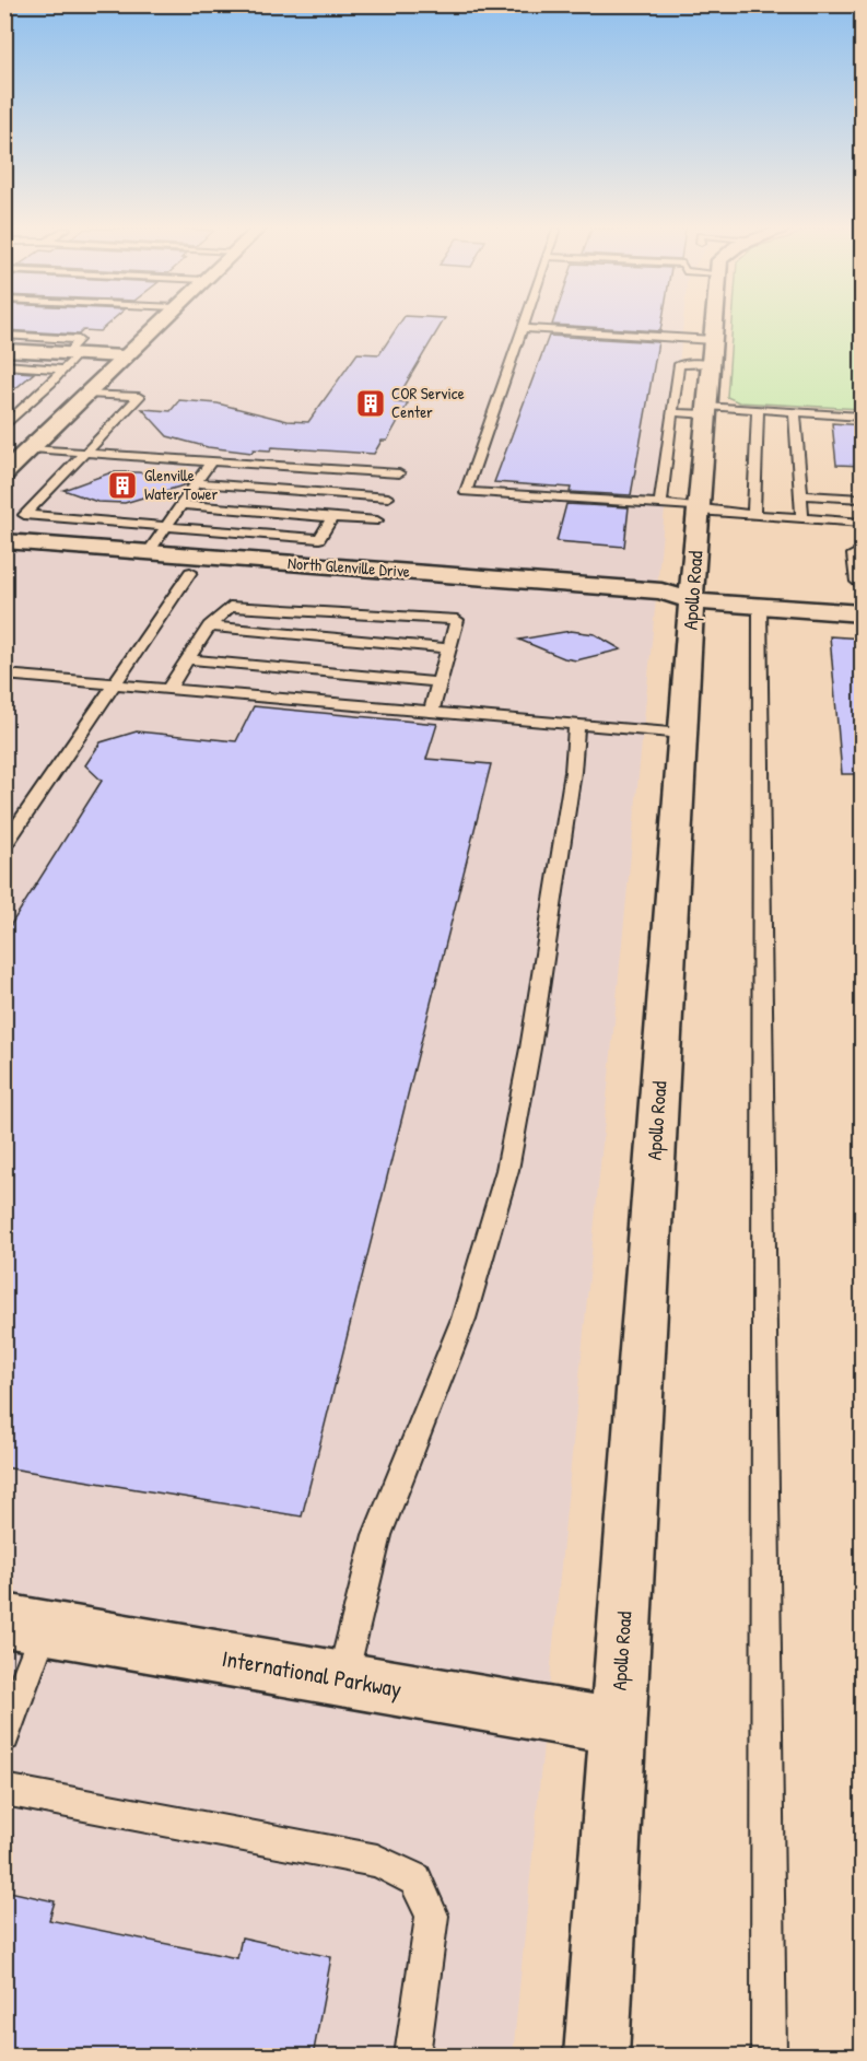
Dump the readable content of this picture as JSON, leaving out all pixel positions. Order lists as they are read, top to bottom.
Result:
{
  "streets": {
    "street": ["North Glenville Drive", "Apollo Road", "International Parkway"]
  },
  "crossings": [
    ["North Glenville Drive", "Apollo Road"],
    ["Apollo Road", "International Parkway"]
  ],
  "places": {
    "building": ["COR Service Center", "Glenville Water Tower"]
  }
}
